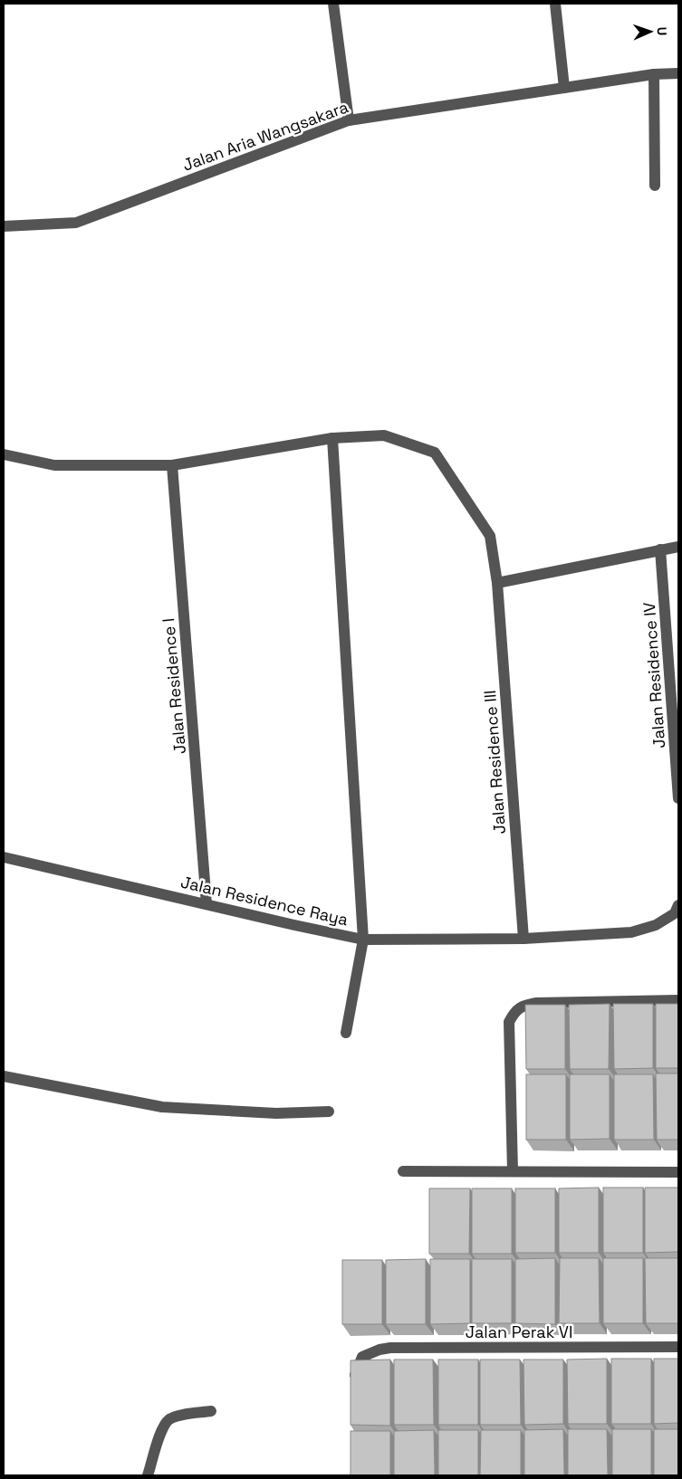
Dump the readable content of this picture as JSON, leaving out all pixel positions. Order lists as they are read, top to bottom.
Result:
{
  "streets": {
    "street": [
      "Jalan Aria Wangsakara",
      "Jalan Residence IV",
      "Jalan Residence I",
      "Jalan Residence III",
      "Jalan Residence Raya",
      "Jalan Perak VI"
    ]
  },
  "crossings": [
    ["Jalan Residence I", "Jalan Residence III"],
    ["Jalan Residence I", "Jalan Residence Raya"],
    ["Jalan Residence III", "Jalan Residence Raya"]
  ],
  "north": "right"
}
